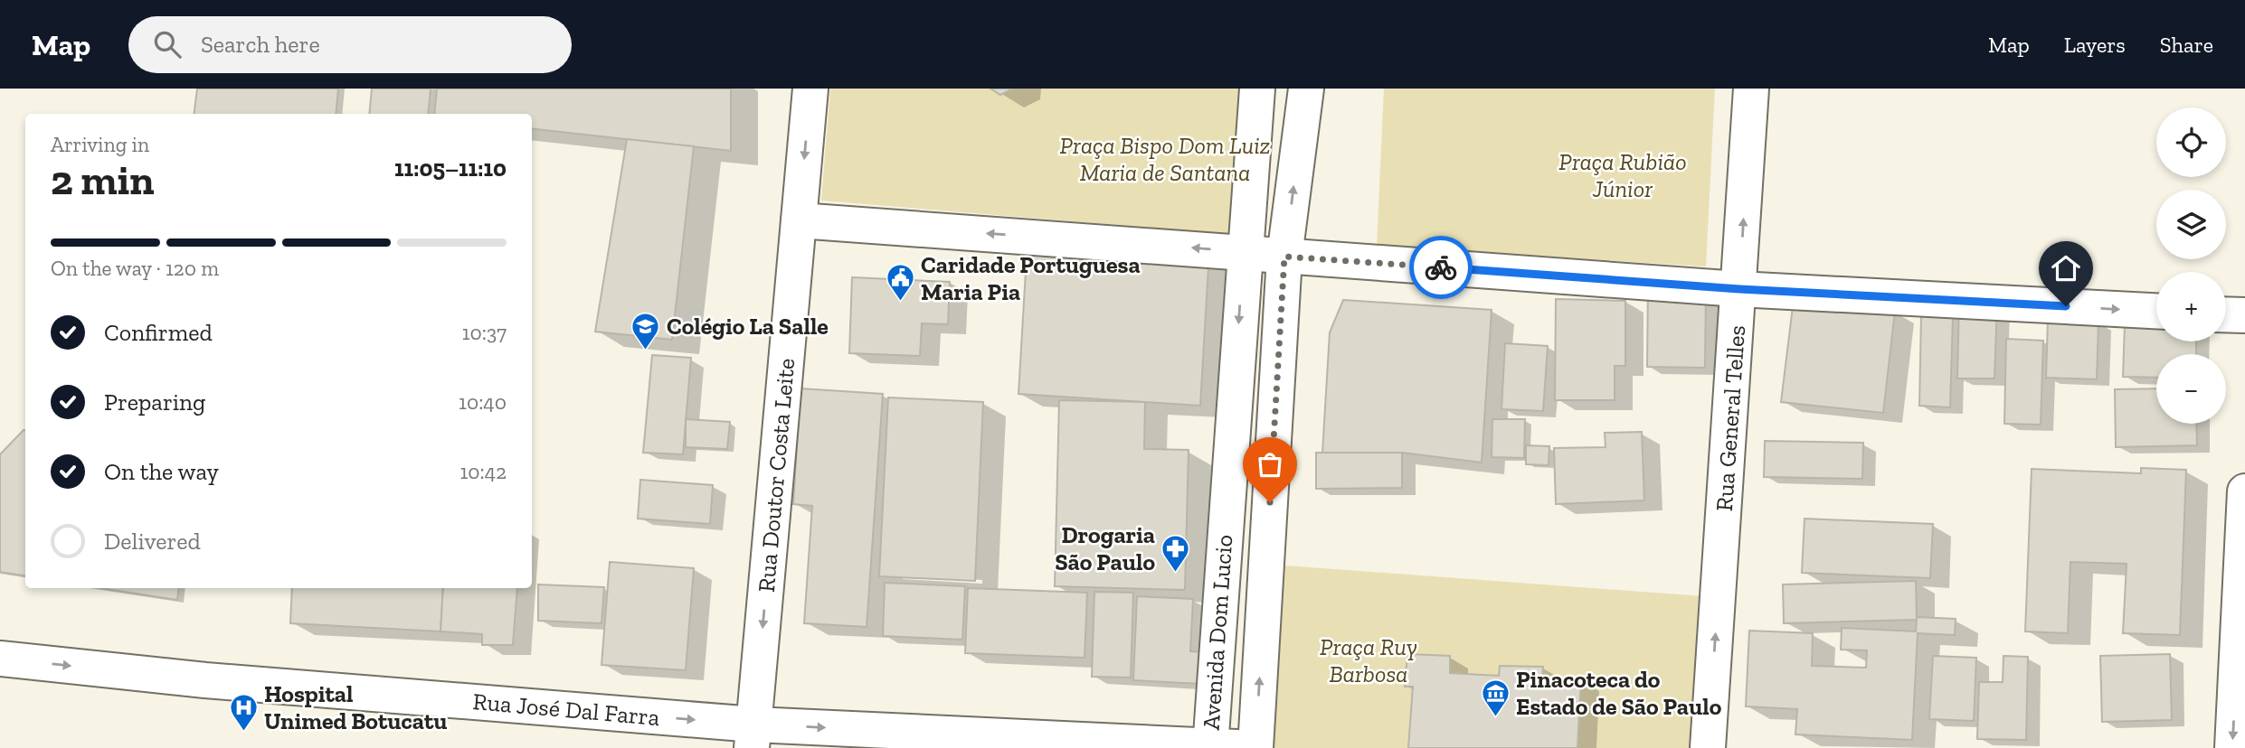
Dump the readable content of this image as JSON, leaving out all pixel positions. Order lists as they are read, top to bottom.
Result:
{
  "streets": {
    "street": [
      "Rua General Telles",
      "Rua Doutor Costa Leite",
      "Avenida Dom Lucio",
      "Rua José Dal Farra"
    ]
  },
  "crossings": [
    ["Rua Doutor Costa Leite", "Rua José Dal Farra"],
    ["Avenida Dom Lucio", "Rua José Dal Farra"]
  ],
  "one_way": ["Rua General Telles", "Rua Doutor Costa Leite", "Rua José Dal Farra"],
  "parks": ["Praça Bispo Dom Luiz Maria de Santana", "Praça Rubião Júnior", "Praça Ruy Barbosa"],
  "places": {
    "public building": ["Caridade Portuguesa Maria Pia"],
    "school or university": ["Colégio La Salle"],
    "pharmacy": ["Drogaria São Paulo"],
    "museum": ["Pinacoteca do Estado de São Paulo"],
    "hospital": ["Hospital Unimed Botucatu"]
  },
  "page": {
    "header": "Map",
    "search": "Search here",
    "nav": ["Map", "Layers", "Share"],
    "map_buttons": ["+", "−"],
    "heading": ["2 min", "Arriving in", "11:05–11:10"],
    "bar": "On the way · 120 m",
    "list": [
      ["Confirmed", "10:37"],
      ["Preparing", "10:40"],
      ["On the way", "10:42"],
      "Delivered"
    ]
  }
}
